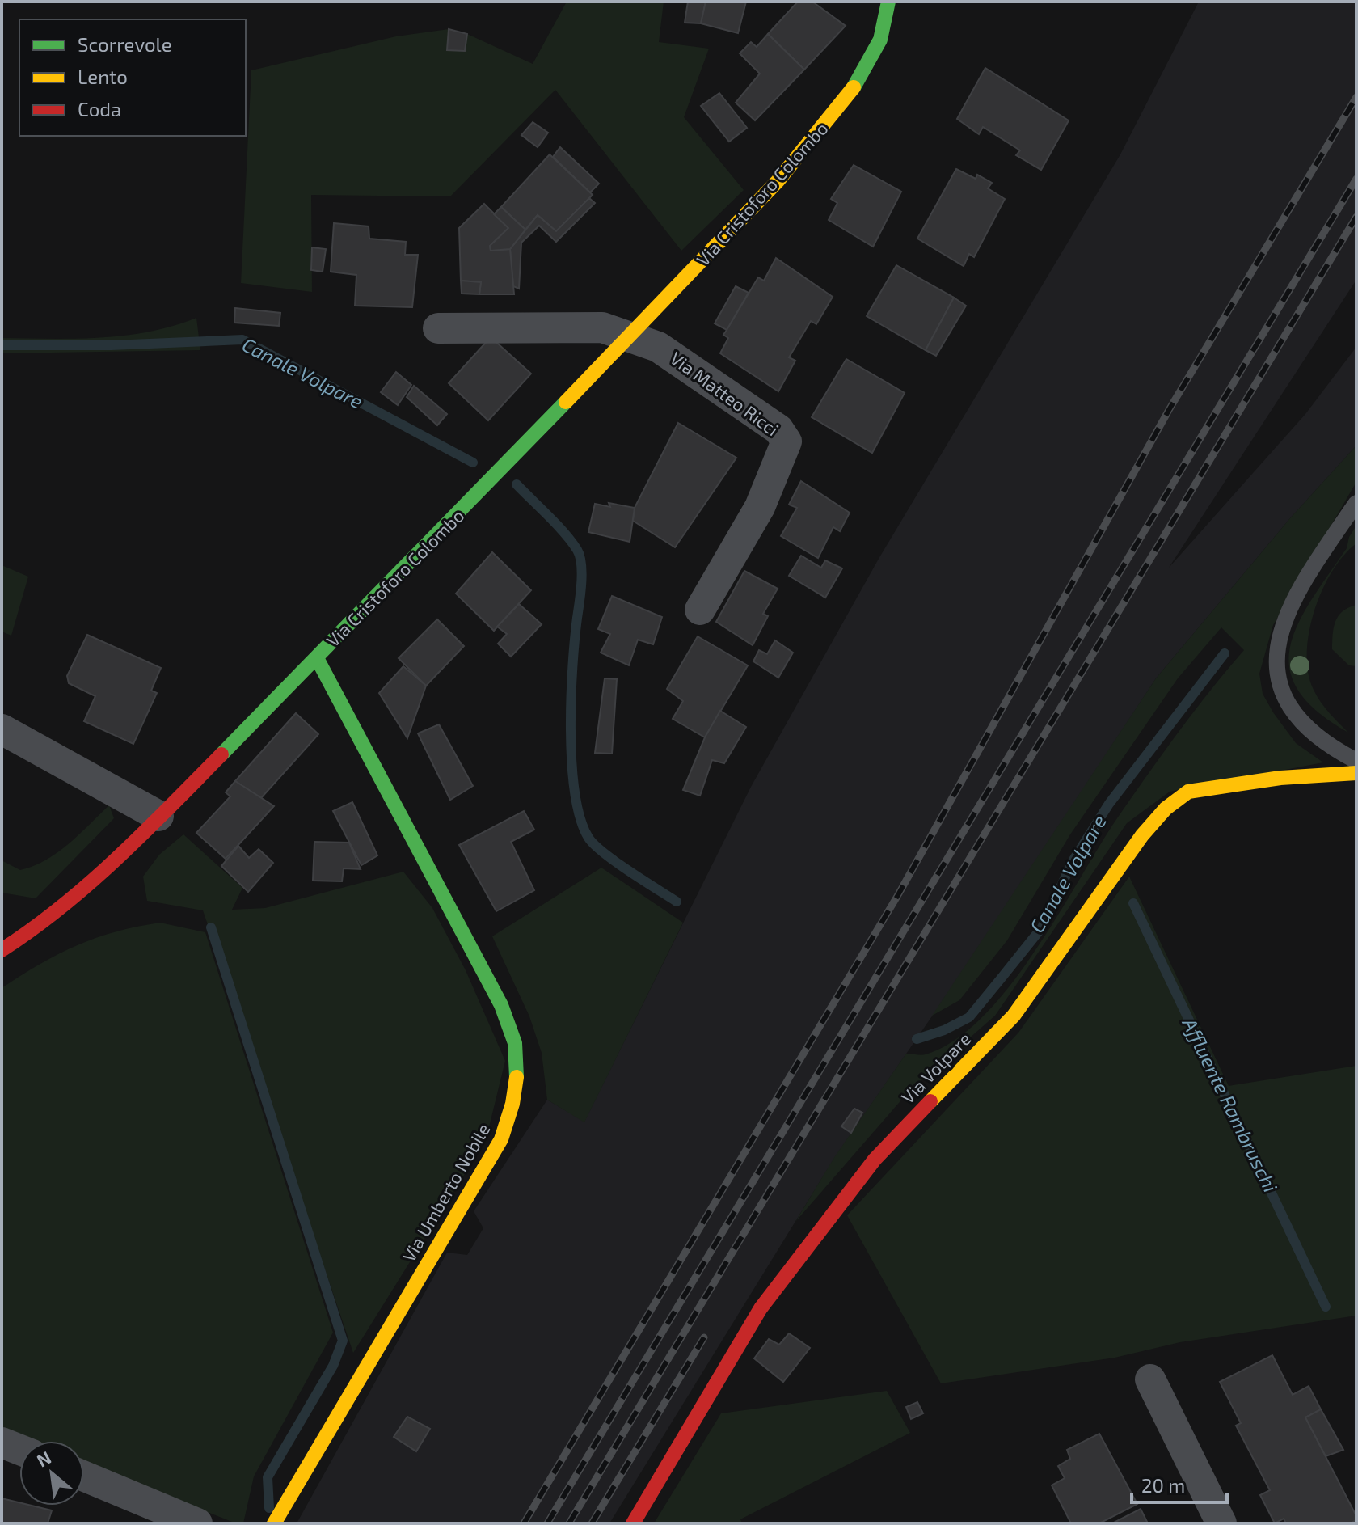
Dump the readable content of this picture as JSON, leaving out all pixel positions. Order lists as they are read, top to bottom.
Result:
{
  "streets": {
    "street": [
      "Via Cristoforo Colombo",
      "Via Matteo Ricci",
      "Via Volpare",
      "Via Umberto Nobile"
    ]
  },
  "crossings": [
    ["Via Cristoforo Colombo", "Via Matteo Ricci"],
    ["Via Cristoforo Colombo", "Via Umberto Nobile"]
  ],
  "water": ["Canale Volpare", "Affluente Rambruschi"],
  "legend": ["Scorrevole", "Lento", "Coda"],
  "scale_bar": "20 m",
  "north": "top left"
}
